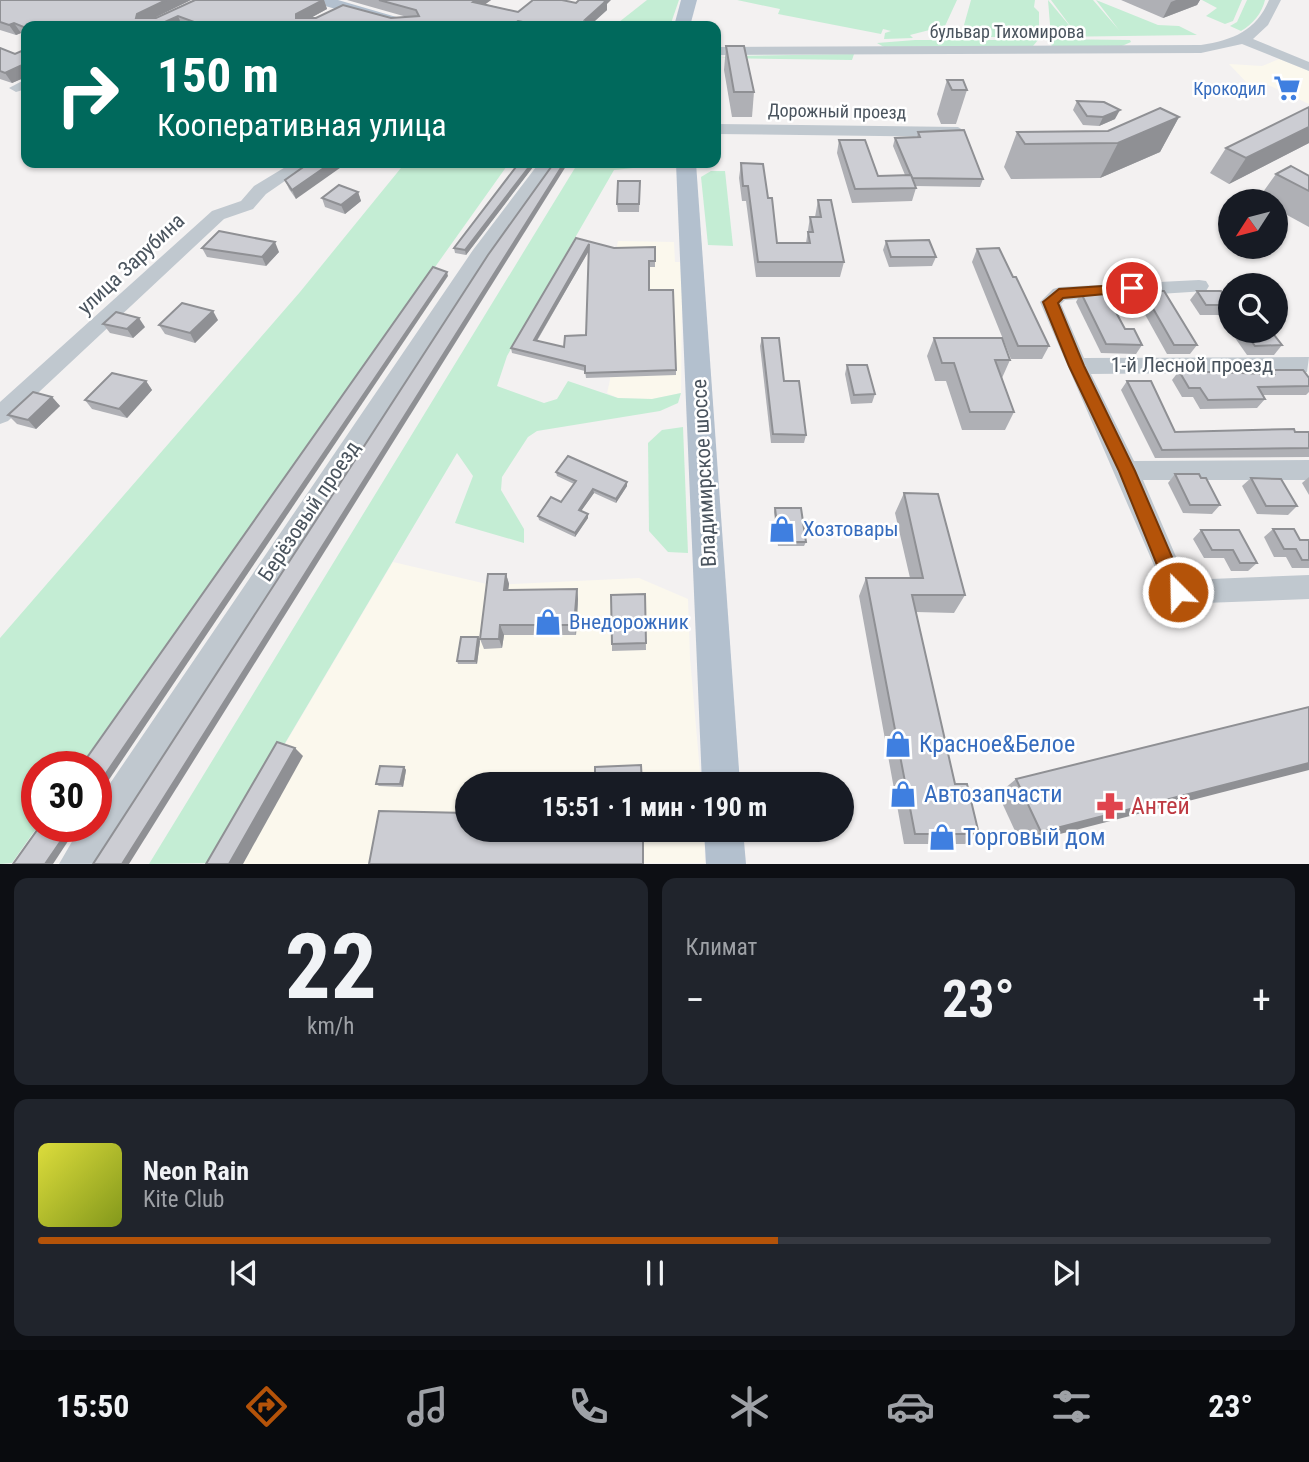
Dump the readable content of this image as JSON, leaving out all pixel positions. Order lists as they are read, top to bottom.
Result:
{
  "streets": {
    "main road": ["Владимирское шоссе"],
    "street": [
      "бульвар Тихомирова",
      "Дорожный проезд",
      "улица Зарубина",
      "1-й Лесной проезд",
      "Берёзовый проезд"
    ]
  },
  "places": {
    "supermarket": ["Крокодил"],
    "shop": [
      "Хозтовары",
      "Внедорожник",
      "Красное&Белое",
      "Автозапчасти",
      "Торговый дом"
    ],
    "pharmacy": ["Антей"]
  },
  "north": "bottom left",
  "page": {
    "turn": ["150 m", "Кооперативная улица"],
    "limit": "30",
    "trip": "15:51 · 1 мин · 190 m",
    "tile": [
      ["22", "km/h"],
      "Климат"
    ],
    "heat": ["−", "23°", "+"],
    "song": ["Neon Rain", "Kite Club"],
    "tabs": ["15:50", "23°"]
  }
}
